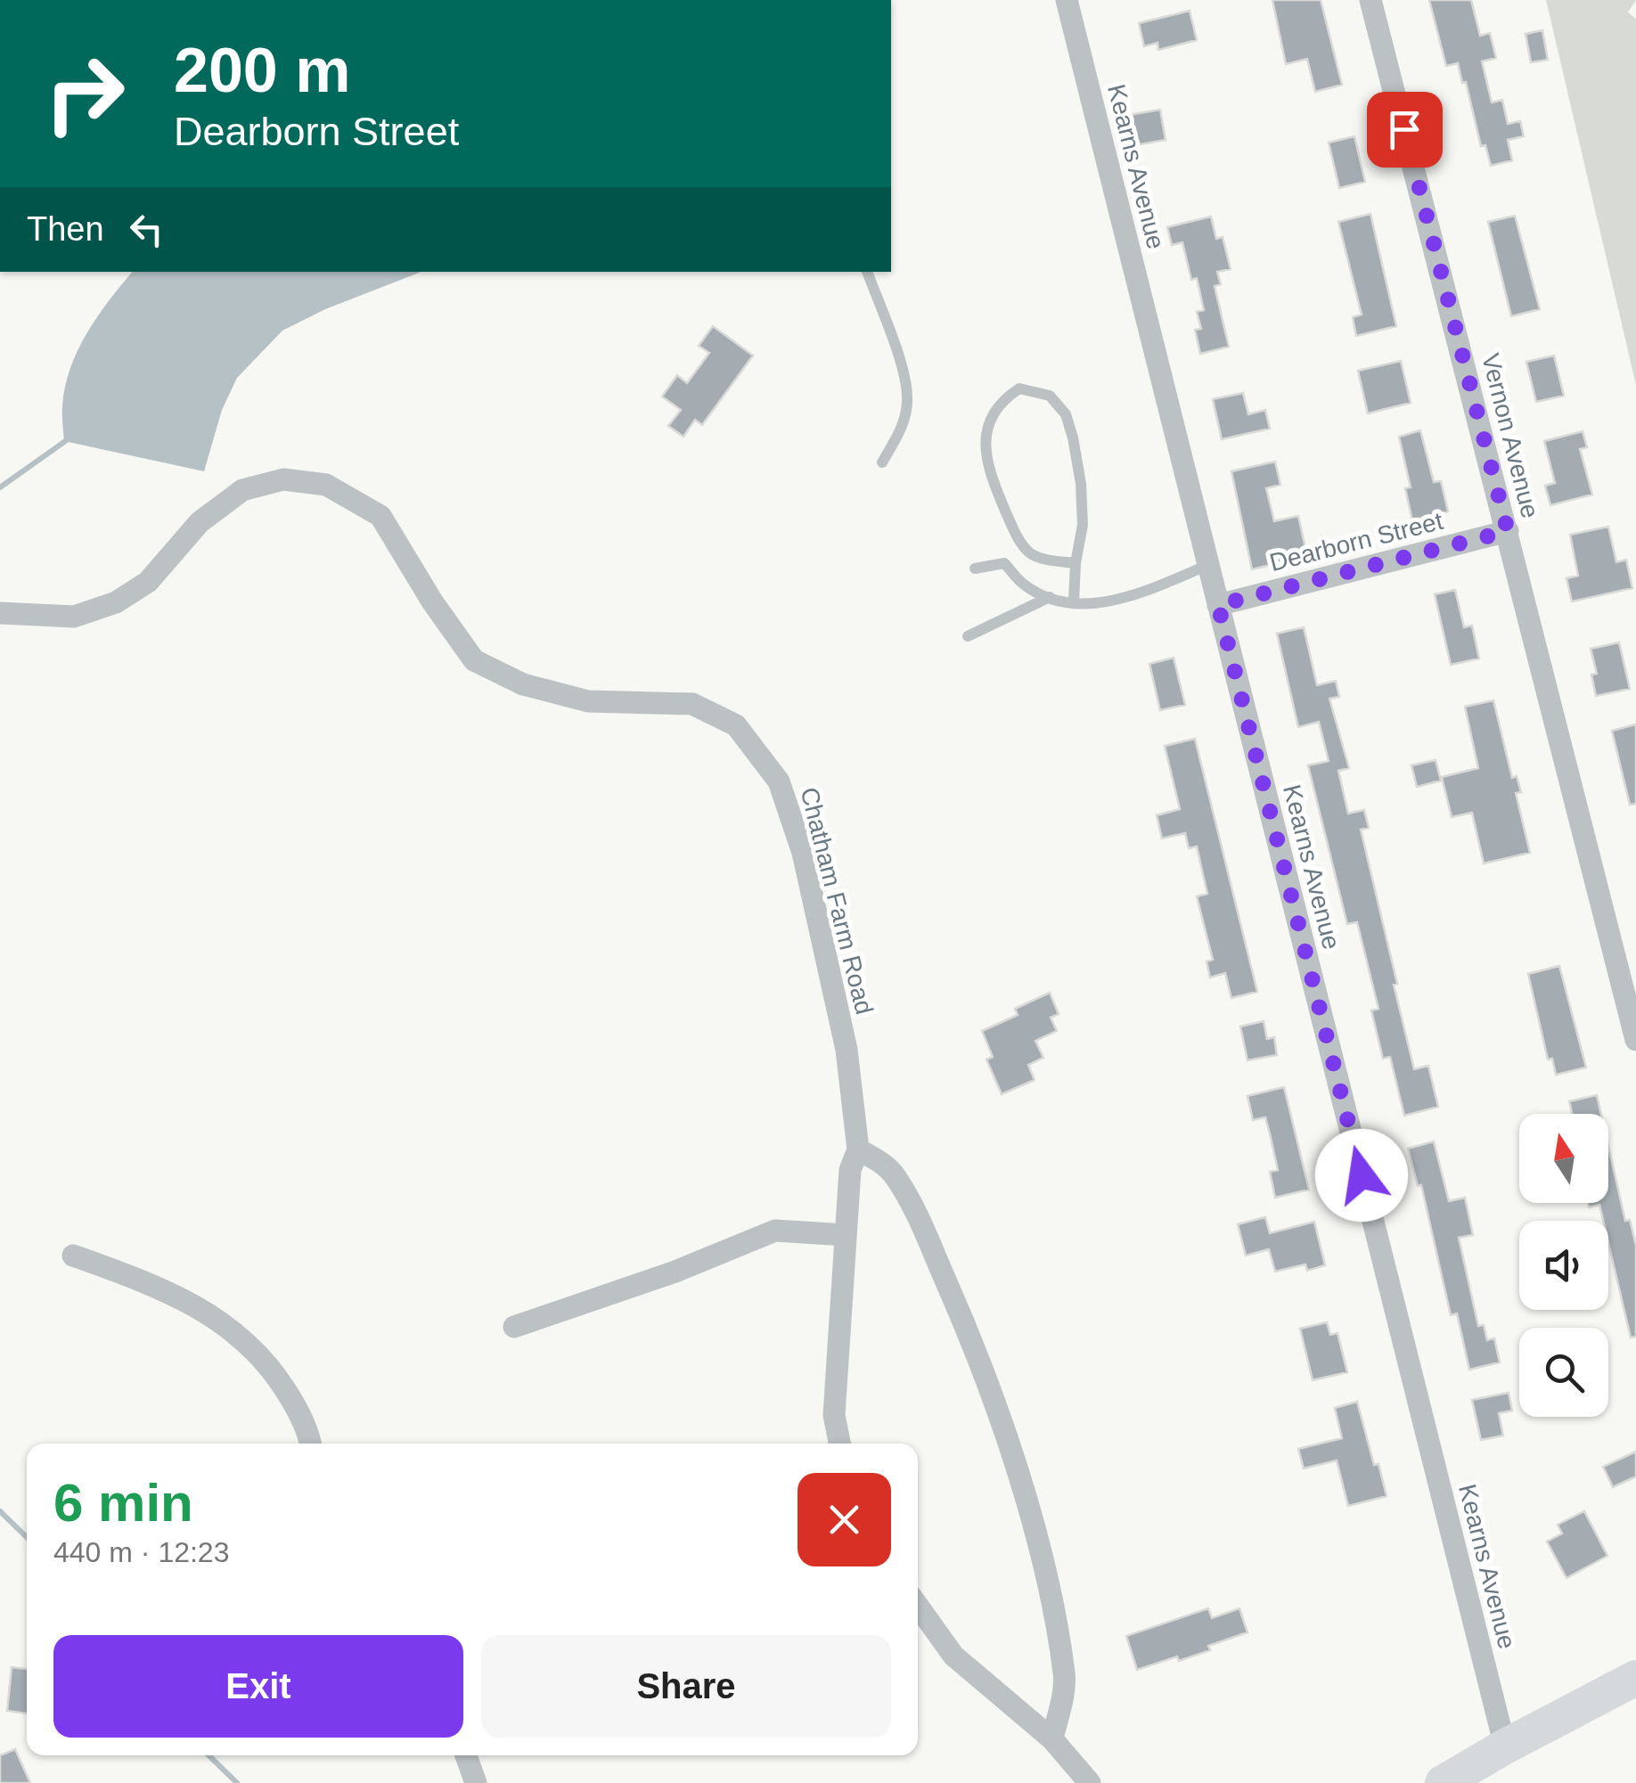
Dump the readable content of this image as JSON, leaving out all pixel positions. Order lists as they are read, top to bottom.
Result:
{
  "streets": {
    "street": [
      "Kearns Avenue",
      "Vernon Avenue",
      "Dearborn Street",
      "Chatham Farm Road"
    ]
  },
  "crossings": [
    ["Kearns Avenue", "Dearborn Street"],
    ["Vernon Avenue", "Dearborn Street"]
  ],
  "north": "top",
  "page": {
    "turn": ["200 m", "Dearborn Street"],
    "then": "Then",
    "heading": ["6 min", "440 m · 12:23"],
    "buttons": ["Exit", "Share"]
  }
}
